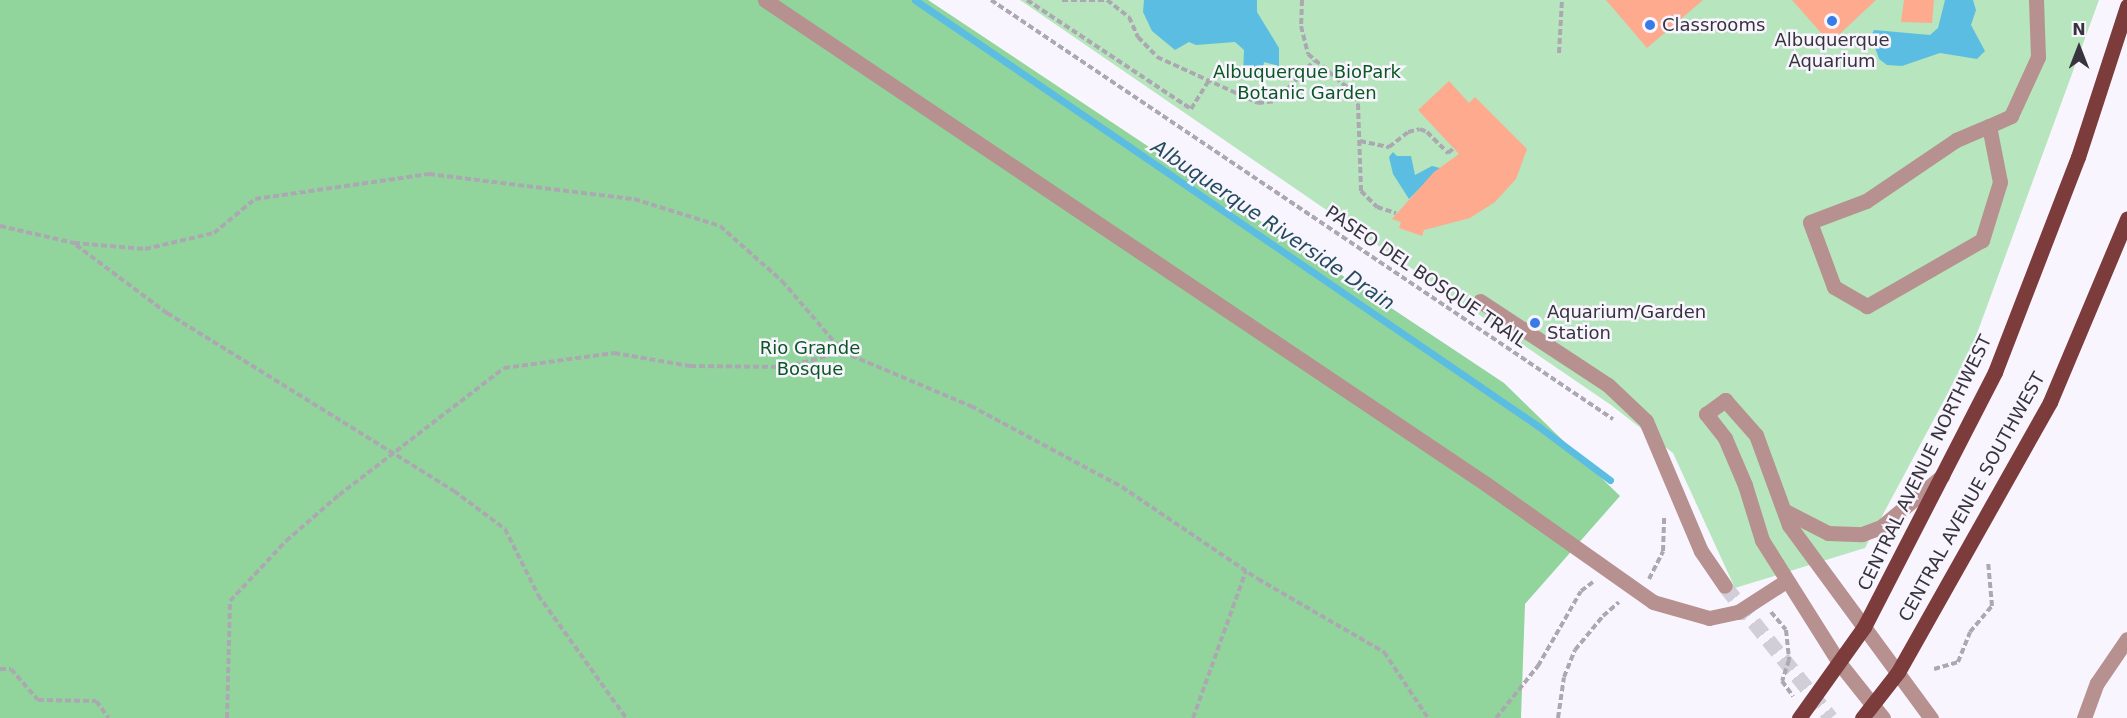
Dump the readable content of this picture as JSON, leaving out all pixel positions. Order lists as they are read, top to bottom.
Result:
{
  "streets": {
    "main road": ["CENTRAL AVENUE NORTHWEST", "CENTRAL AVENUE SOUTHWEST"],
    "path": ["PASEO DEL BOSQUE TRAIL"]
  },
  "water": ["Albuquerque Riverside Drain"],
  "parks": ["Albuquerque BioPark Botanic Garden", "Rio Grande Bosque"],
  "places": ["Albuquerque Aquarium", "Classrooms", "Aquarium/Garden Station"],
  "north": "top"
}
